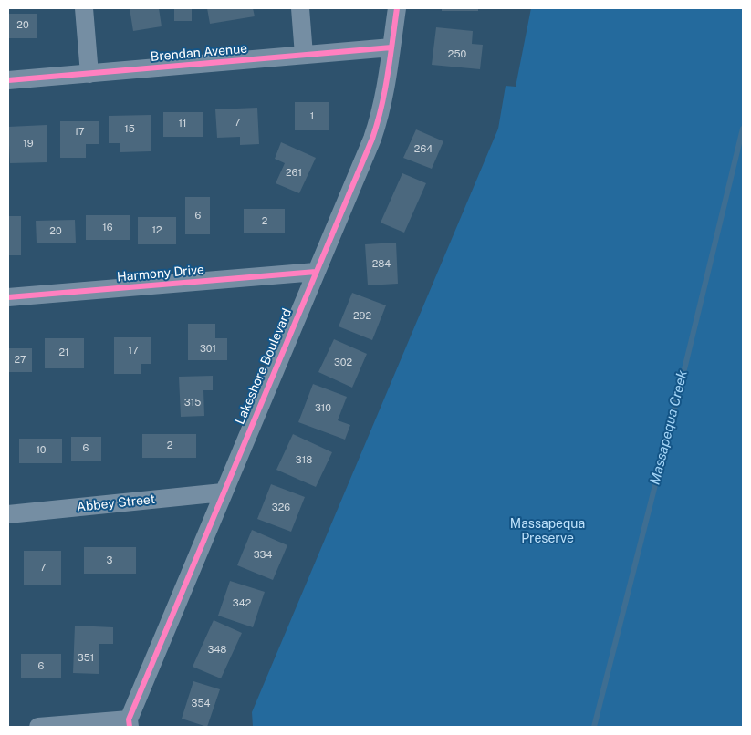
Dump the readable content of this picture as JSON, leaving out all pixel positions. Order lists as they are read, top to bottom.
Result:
{
  "streets": {
    "street": [
      "Brendan Avenue",
      "Harmony Drive",
      "Lakeshore Boulevard",
      "Abbey Street"
    ]
  },
  "crossings": [
    ["Brendan Avenue", "Lakeshore Boulevard"],
    ["Harmony Drive", "Lakeshore Boulevard"],
    ["Lakeshore Boulevard", "Abbey Street"]
  ],
  "water": ["Massapequa Creek"],
  "parks": ["Massapequa Preserve"],
  "house_numbers": [
    "20",
    "250",
    "1",
    "7",
    "11",
    "15",
    "17",
    "19",
    "264",
    "261",
    "6",
    "2",
    "16",
    "12",
    "20",
    "284",
    "292",
    "301",
    "17",
    "21",
    "27",
    "302",
    "315",
    "310",
    "2",
    "6",
    "10",
    "318",
    "326",
    "334",
    "3",
    "7",
    "342",
    "348",
    "351",
    "6",
    "354"
  ]
}
